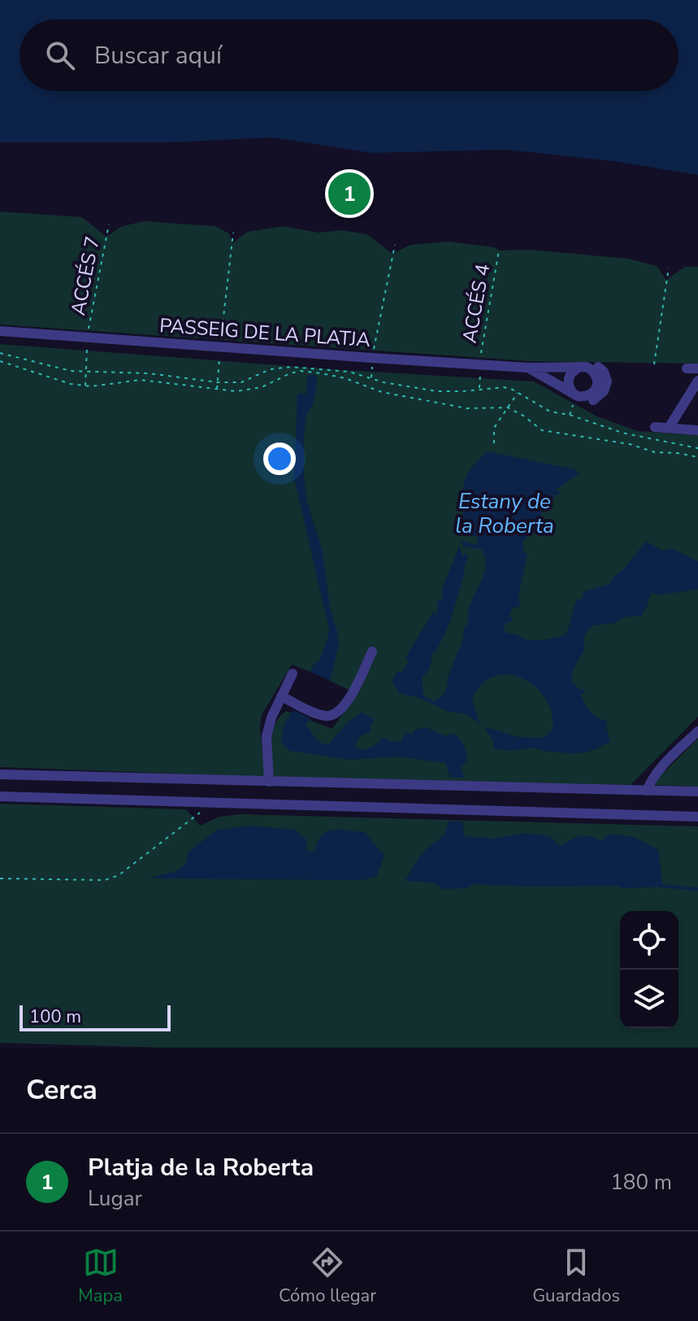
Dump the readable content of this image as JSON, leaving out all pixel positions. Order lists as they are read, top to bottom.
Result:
{
  "streets": {
    "street": ["PASSEIG DE LA PLATJA"],
    "path": ["ACCÉS 7", "ACCÉS 4"]
  },
  "water": ["Estany de la Roberta"],
  "scale_bar": "100 m",
  "page": {
    "search": "Buscar aquí",
    "pins": "1",
    "scale": "100 m",
    "heading": "Cerca",
    "list": [
      {
        "mark": "1",
        "name": "Platja de la Roberta",
        "note": "Lugar",
        "value": "180 m"
      }
    ],
    "nav": ["Mapa", "Cómo llegar", "Guardados"]
  }
}
